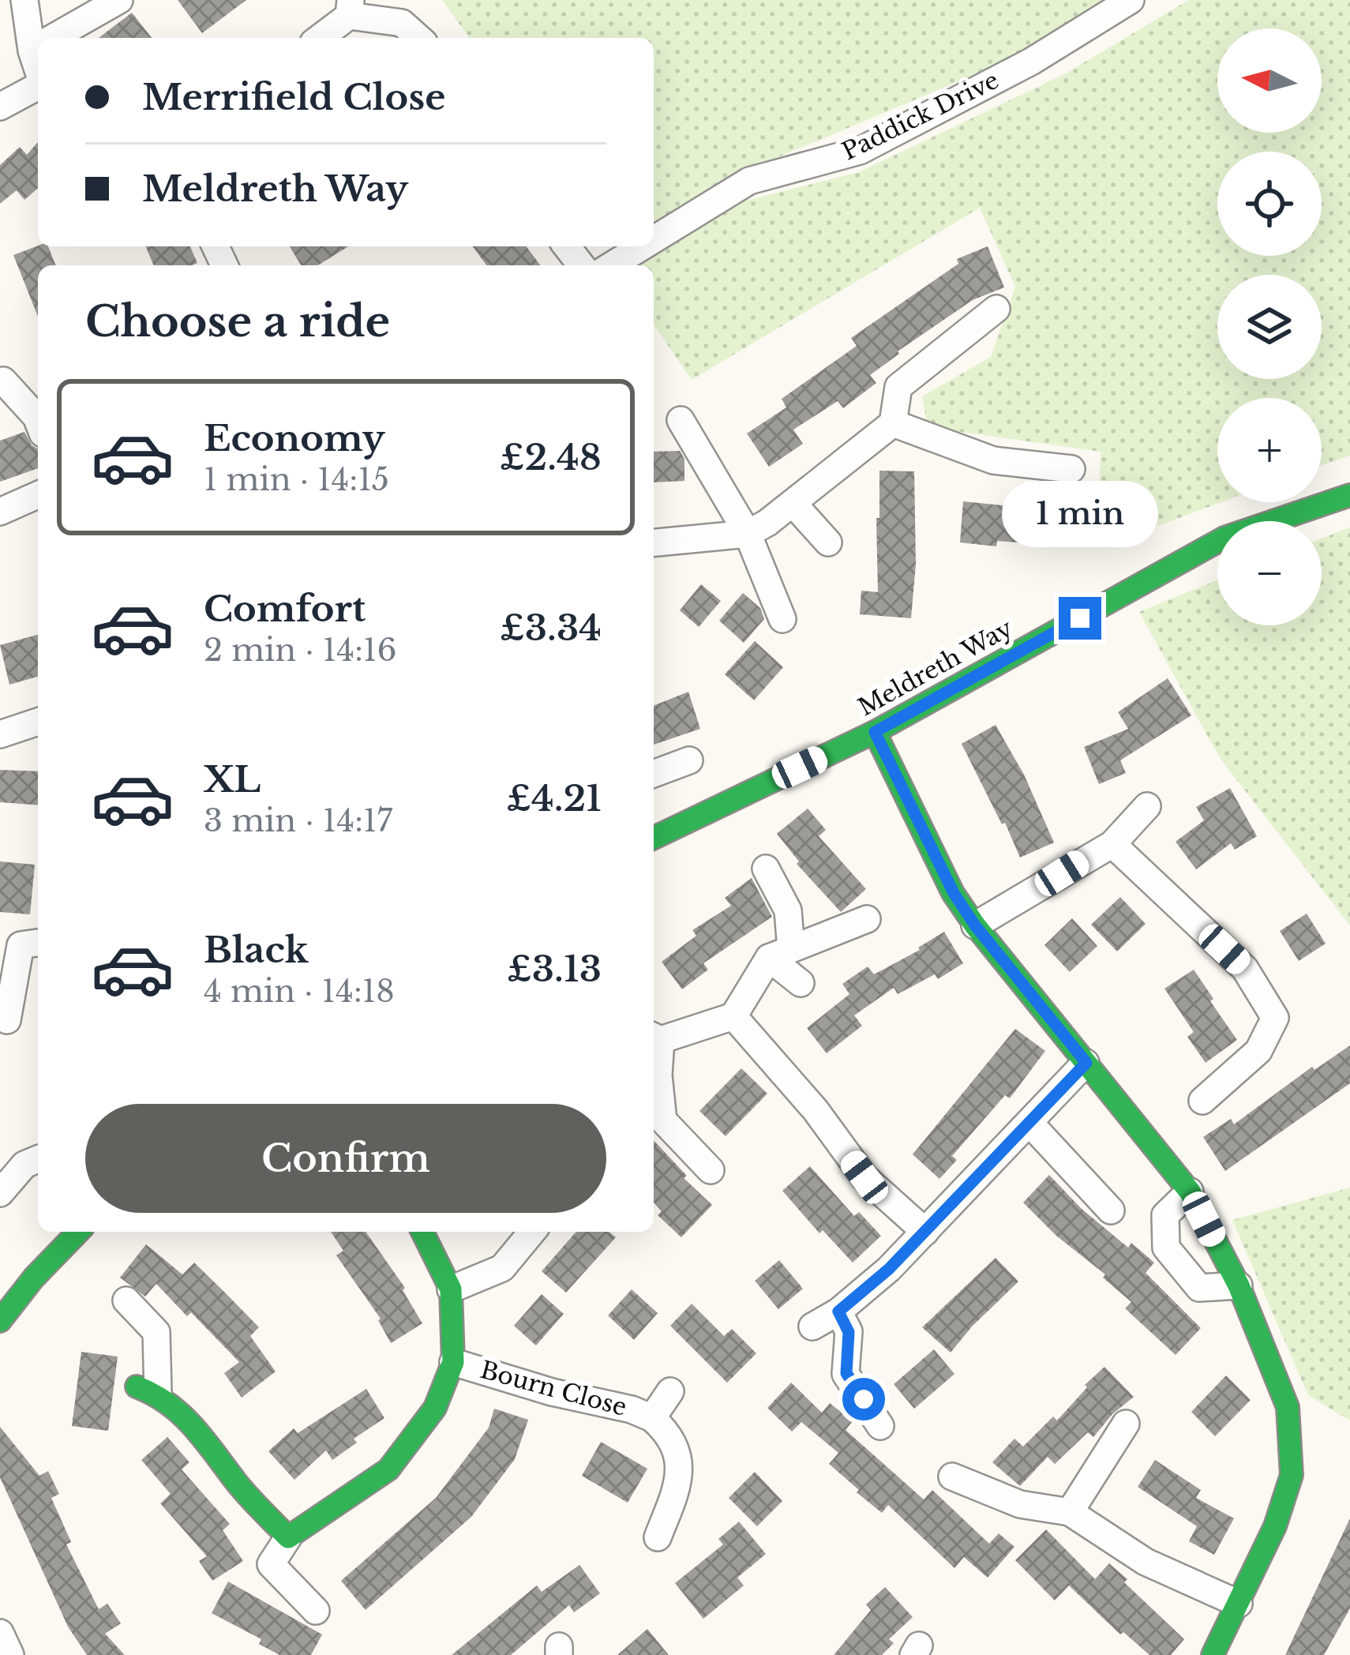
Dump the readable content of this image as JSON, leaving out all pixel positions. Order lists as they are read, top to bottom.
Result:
{
  "streets": {
    "street": ["Paddick Drive", "Meldreth Way", "Bourn Close"]
  },
  "north": "left",
  "page": {
    "map_buttons": ["+", "−"],
    "banner": ["Merrifield Close", "Meldreth Way"],
    "heading": "Choose a ride",
    "list": [
      {
        "name": "Economy",
        "note": "1 min · 14:15",
        "value": "£2.48"
      },
      {
        "name": "Comfort",
        "note": "2 min · 14:16",
        "value": "£3.34"
      },
      {
        "name": "XL",
        "note": "3 min · 14:17",
        "value": "£4.21"
      },
      {
        "name": "Black",
        "note": "4 min · 14:18",
        "value": "£3.13"
      }
    ],
    "bubble": "1 min",
    "buttons": "Confirm"
  }
}
